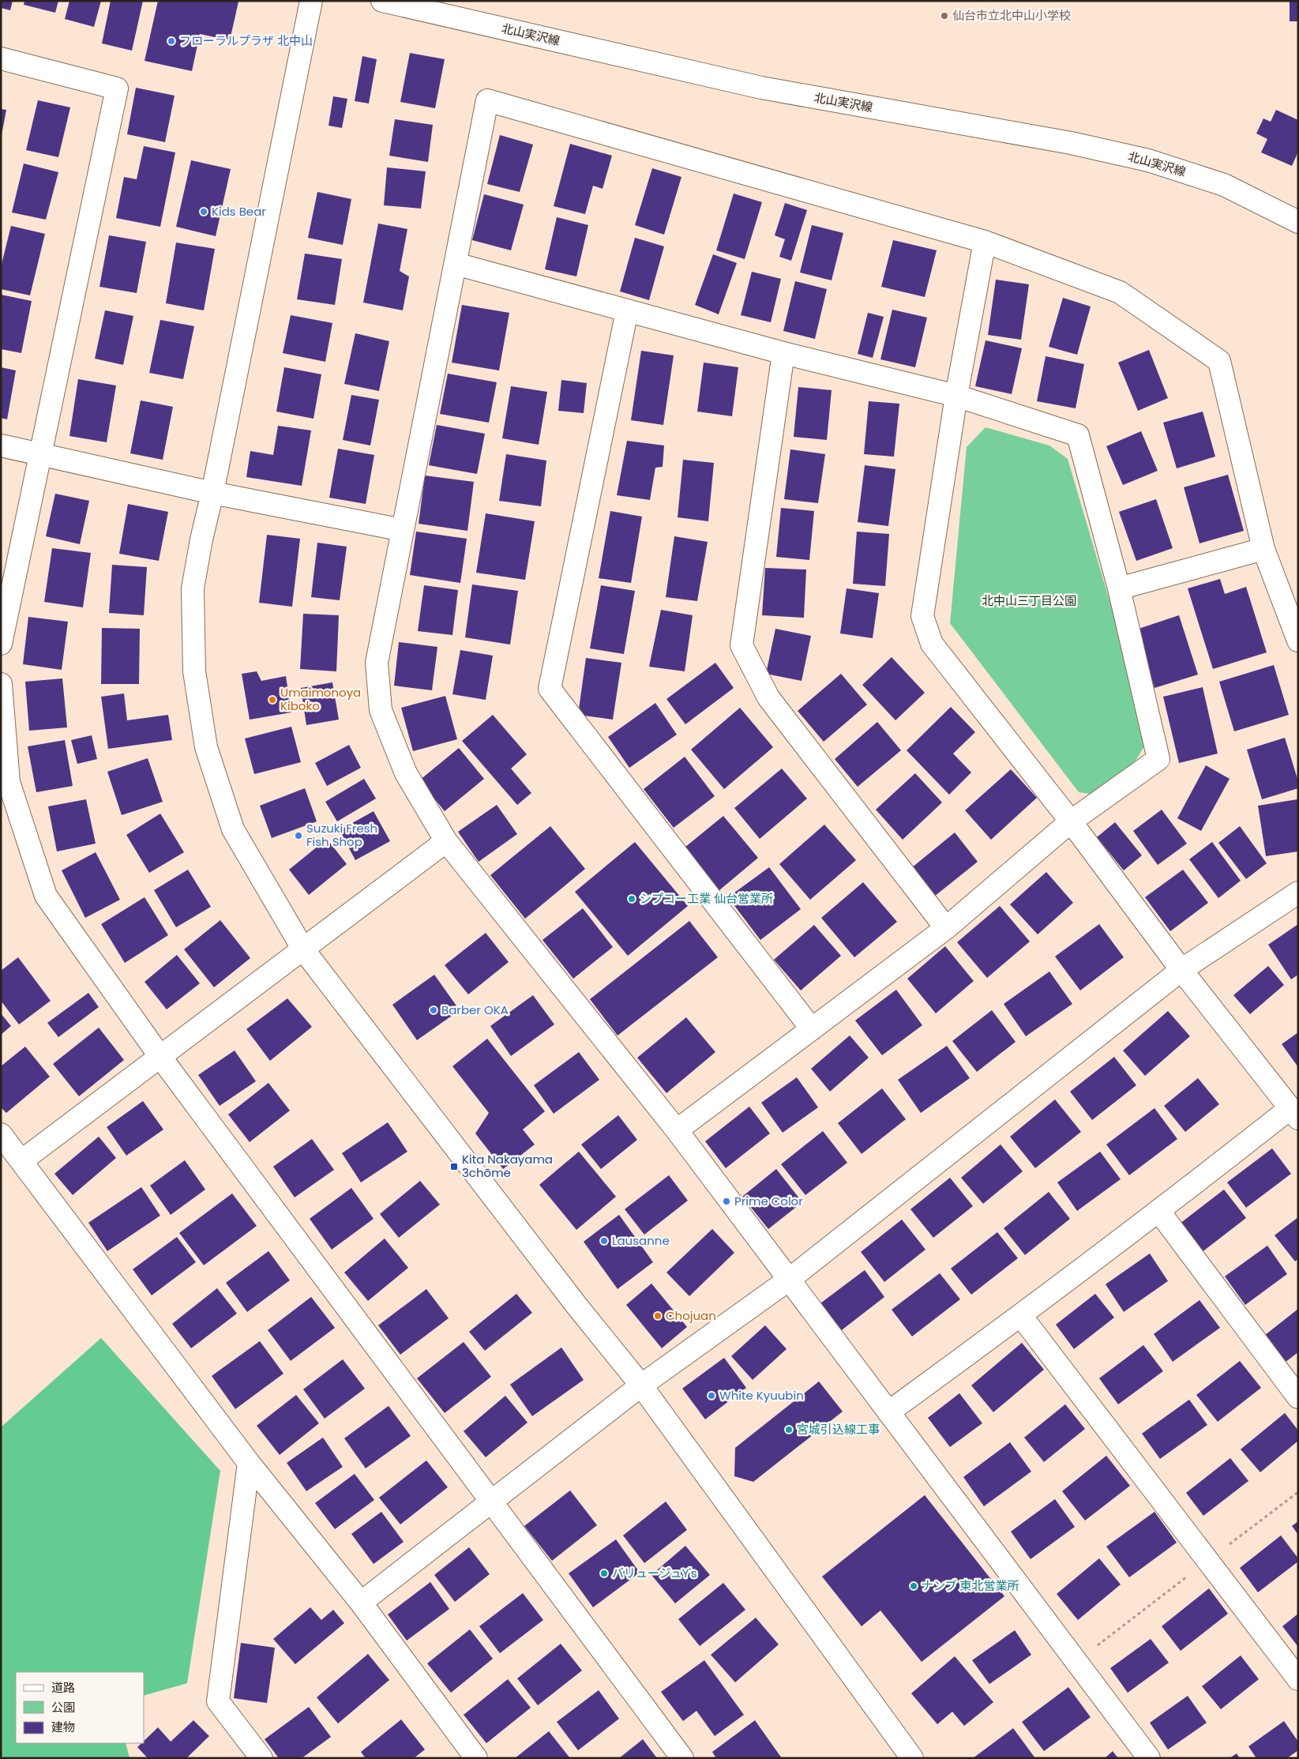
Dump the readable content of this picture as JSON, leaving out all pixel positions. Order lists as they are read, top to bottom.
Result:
{
  "streets": {
    "street": ["北山実沢線"]
  },
  "parks": ["北中山三丁目公園"],
  "places": {
    "other": [
      "仙台市立北中山小学校",
      "フローラルプラザ 北中山",
      "Kids Bear",
      "Umaimonoya Kiboko",
      "Suzuki Fresh Fish Shop",
      "シプコー工業 仙台営業所",
      "Barber OKA",
      "Prime Color",
      "Lausanne",
      "Chojuan",
      "White Kyuubin",
      "宮城引込線工事",
      "バリュージュY's",
      "ナンブ 東北営業所"
    ],
    "transit": ["Kita Nakayama 3chōme"]
  },
  "legend": ["道路", "公園", "建物"]
}
